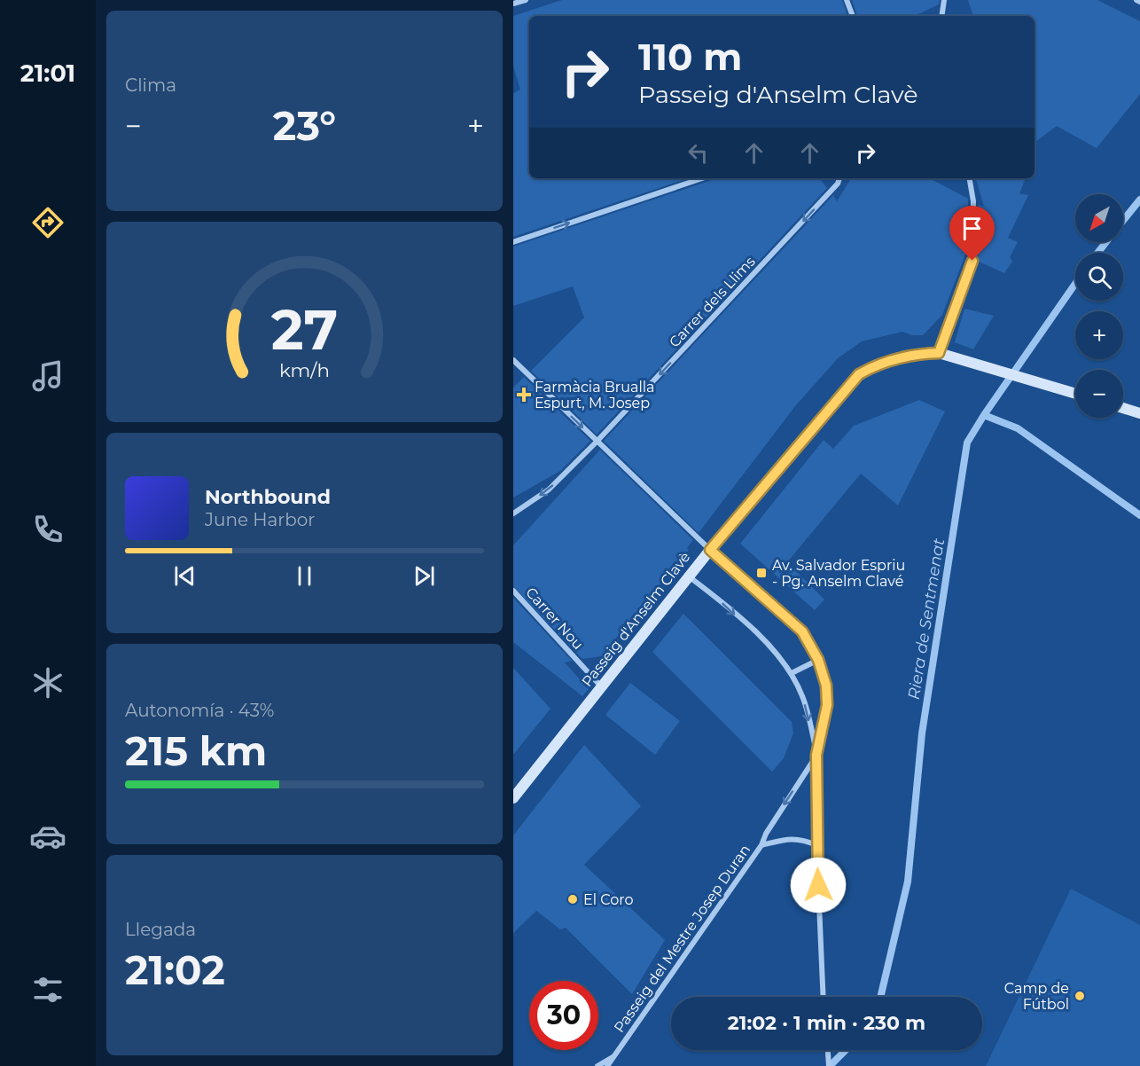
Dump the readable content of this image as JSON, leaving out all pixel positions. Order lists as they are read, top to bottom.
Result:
{
  "streets": {
    "street": [
      "Carrer dels Llims",
      "Carrer Nou",
      "Passeig d'Anselm Clavè",
      "Passeig del Mestre Josep Duran"
    ]
  },
  "crossings": [
    ["Carrer Nou", "Passeig d'Anselm Clavè"]
  ],
  "one_way": ["Carrer dels Llims"],
  "water": ["Riera de Sentmenat"],
  "places": {
    "health": ["Farmàcia Brualla Espurt, M. Josep"],
    "transit": ["Av. Salvador Espriu - Pg. Anselm Clavé"],
    "other": ["El Coro", "Camp de Fútbol"]
  },
  "north": "bottom left",
  "page": {
    "tabs": "21:01",
    "tile": [
      "Clima",
      ["Autonomía · 43%", "215 km"],
      ["Llegada", "21:02"]
    ],
    "turn": ["110 m", "Passeig d'Anselm Clavè"],
    "heat": ["−", "23°", "+"],
    "map_buttons": ["+", "−"],
    "song": ["Northbound", "June Harbor"],
    "limit": "30",
    "trip": "21:02 · 1 min · 230 m",
    "gauge": ["27", "km/h"]
  }
}
